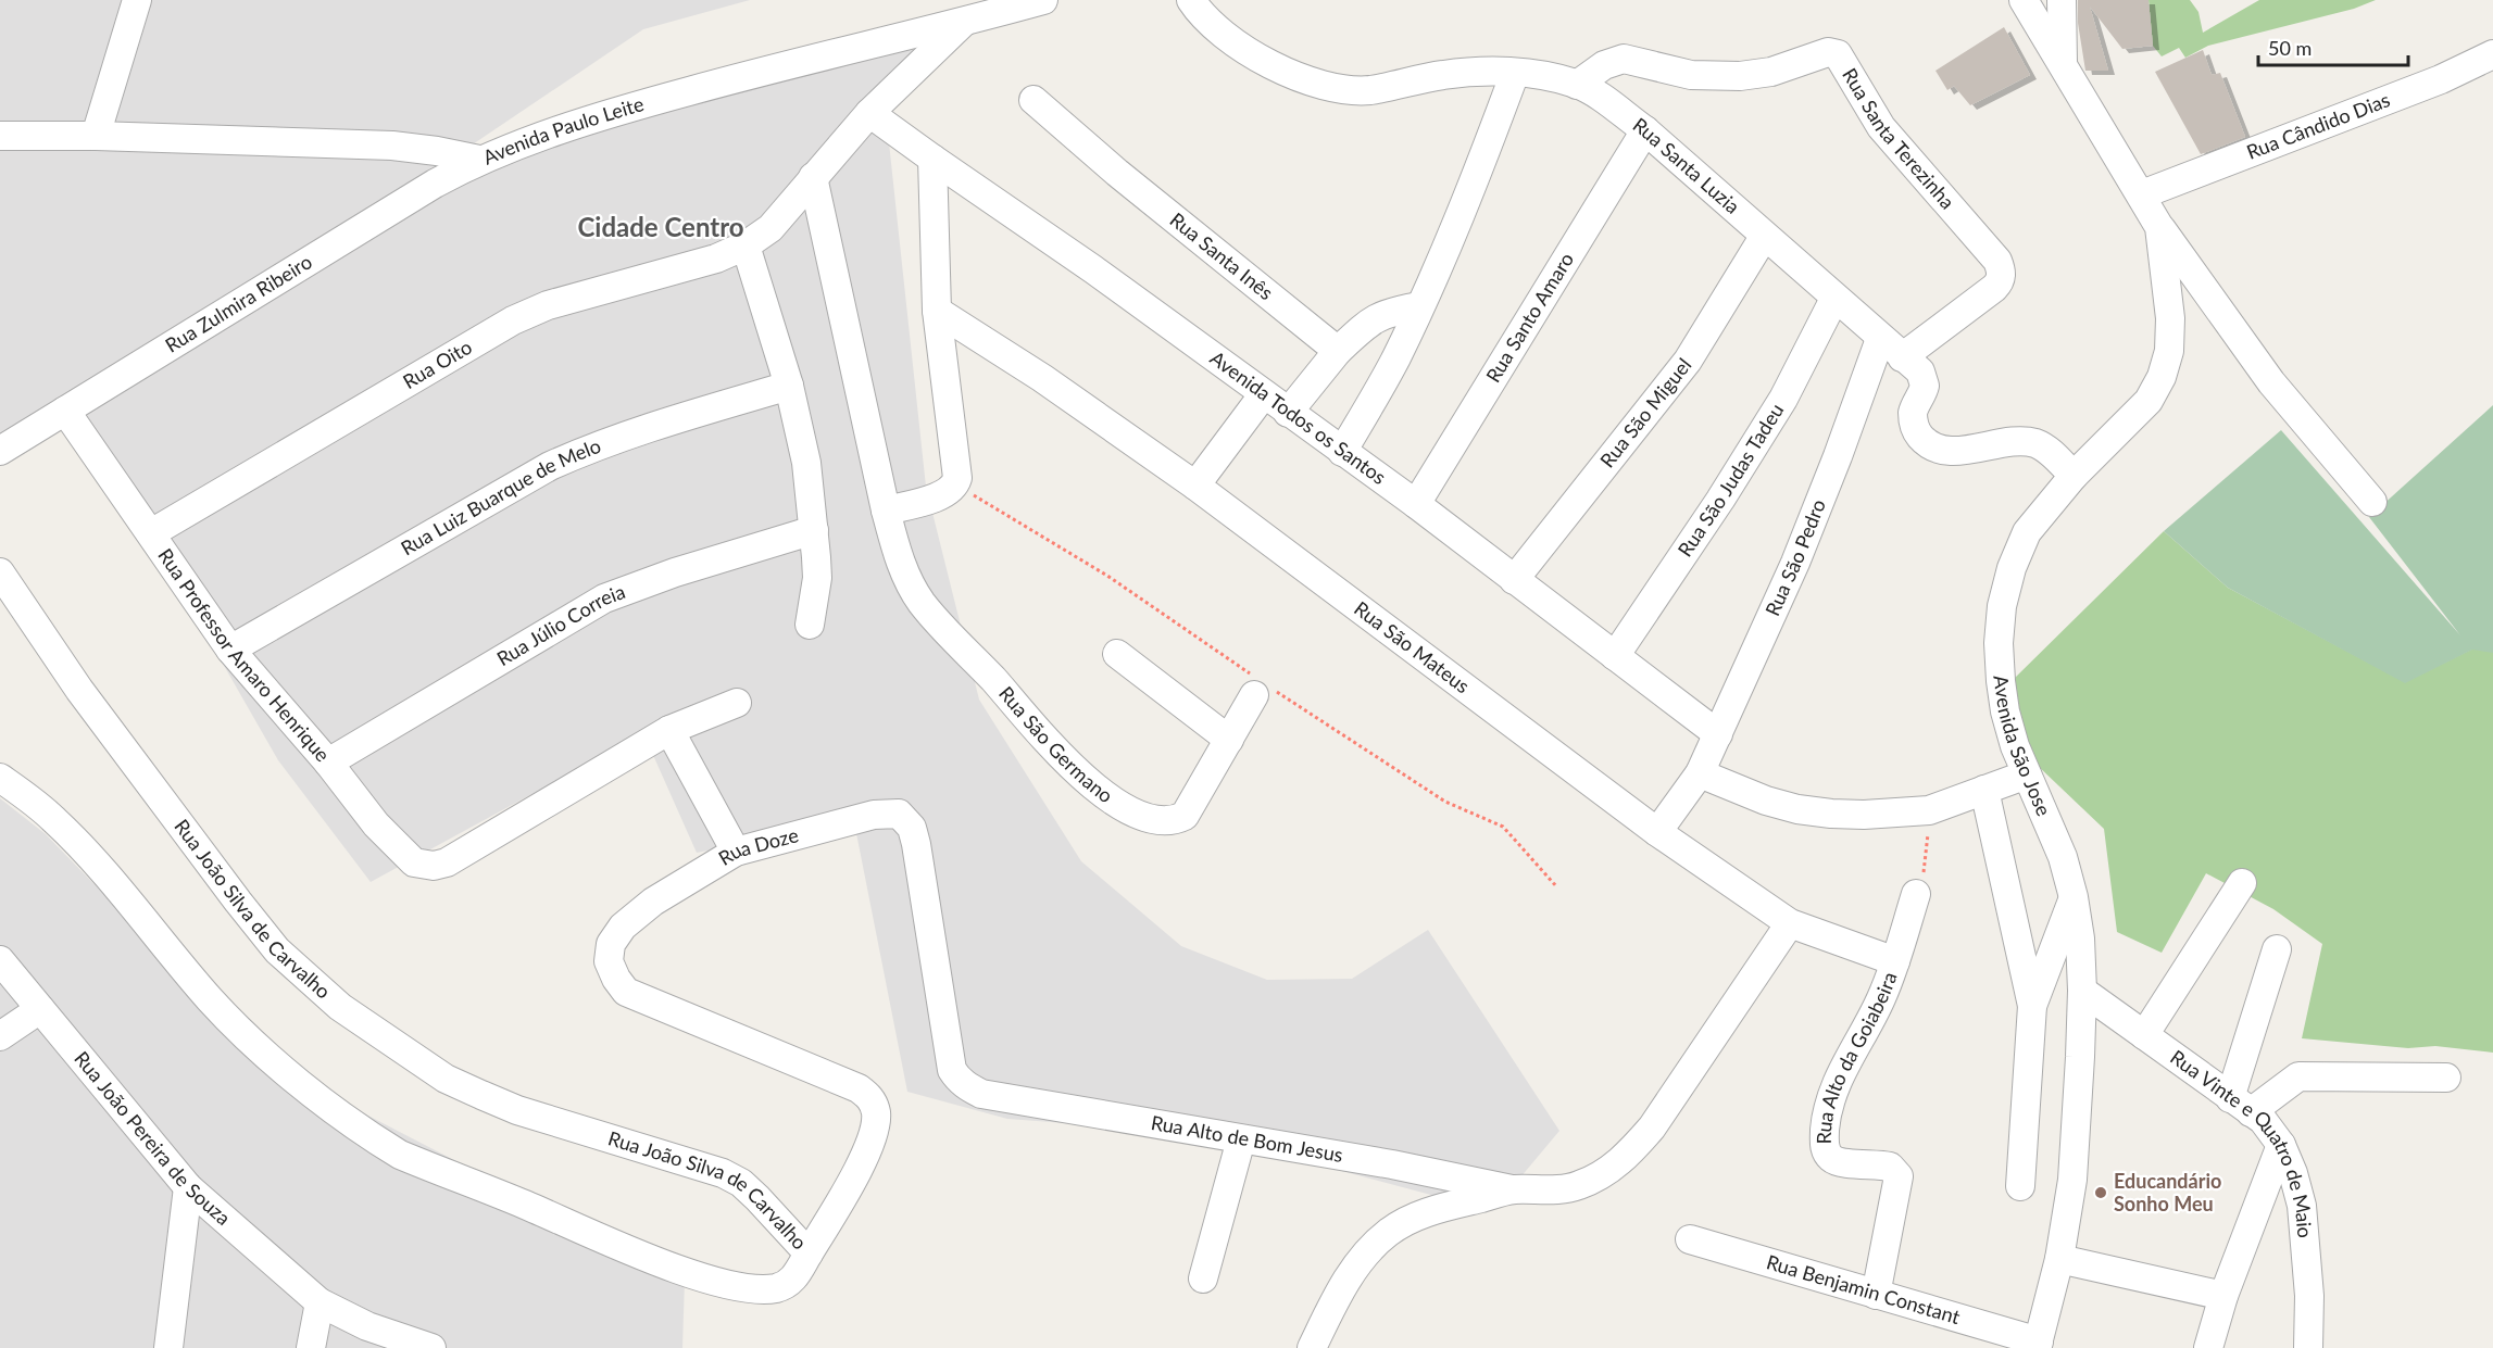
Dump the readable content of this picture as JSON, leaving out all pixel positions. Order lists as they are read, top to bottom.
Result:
{
  "streets": {
    "street": [
      "Rua Cândido Dias",
      "Avenida Paulo Leite",
      "Rua Santa Terezinha",
      "Rua Santa Luzia",
      "Rua Santa Inês",
      "Rua Zulmira Ribeiro",
      "Rua Santo Amaro",
      "Rua Oito",
      "Rua São Miguel",
      "Avenida Todos os Santos",
      "Rua São Judas Tadeu",
      "Rua Luiz Buarque de Melo",
      "Rua São Pedro",
      "Rua Júlio Correia",
      "Rua São Mateus",
      "Rua Professor Amaro Henrique",
      "Rua São Germano",
      "Avenida São Jose",
      "Rua Doze",
      "Rua João Silva de Carvalho",
      "Rua Alto da Goiabeira",
      "Rua João Pereira de Souza",
      "Rua Alto de Bom Jesus",
      "Rua Vinte e Quatro de Maio",
      "Rua Benjamin Constant"
    ]
  },
  "crossings": [
    ["Rua Cândido Dias", "Avenida São Jose"],
    ["Avenida Paulo Leite", "Rua Zulmira Ribeiro"],
    ["Avenida Paulo Leite", "Rua Oito"],
    ["Rua Santa Terezinha", "Rua Santa Luzia"],
    ["Rua Santa Luzia", "Rua Santo Amaro"],
    ["Rua Santa Luzia", "Rua São Miguel"],
    ["Rua Santa Luzia", "Rua São Judas Tadeu"],
    ["Rua Santa Luzia", "Rua São Pedro"],
    ["Rua Santa Luzia", "Avenida São Jose"],
    ["Rua Zulmira Ribeiro", "Rua Professor Amaro Henrique"],
    ["Rua Santo Amaro", "Avenida Todos os Santos"],
    ["Rua Oito", "Avenida Todos os Santos"],
    ["Rua Oito", "Rua Professor Amaro Henrique"],
    ["Rua São Miguel", "Avenida Todos os Santos"],
    ["Avenida Todos os Santos", "Rua São Judas Tadeu"],
    ["Avenida Todos os Santos", "Rua São Pedro"],
    ["Rua Luiz Buarque de Melo", "Rua Professor Amaro Henrique"],
    ["Rua Júlio Correia", "Rua Professor Amaro Henrique"],
    ["Rua São Mateus", "Rua Alto da Goiabeira"],
    ["Avenida São Jose", "Rua Vinte e Quatro de Maio"],
    ["Avenida São Jose", "Rua Benjamin Constant"],
    ["Rua Doze", "Rua João Silva de Carvalho"],
    ["Rua Doze", "Rua Alto de Bom Jesus"],
    ["Rua Alto da Goiabeira", "Rua Benjamin Constant"]
  ],
  "districts": ["Cidade Centro"],
  "places": ["Educandário Sonho Meu"],
  "scale_bar": "50 m"
}
